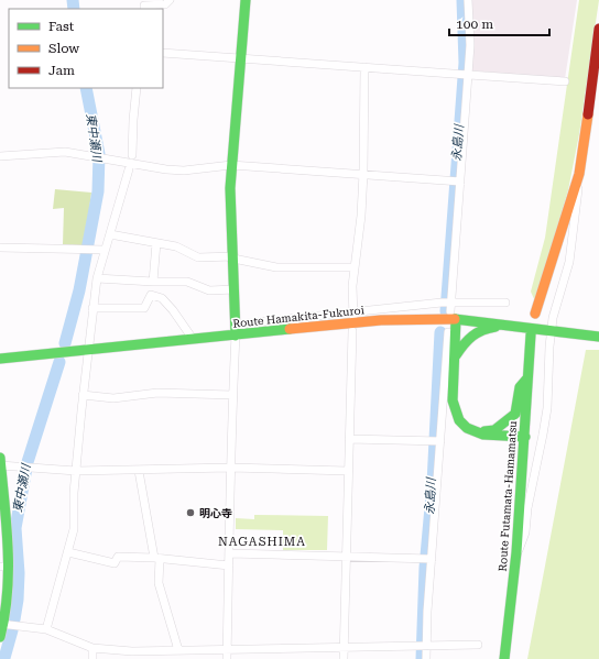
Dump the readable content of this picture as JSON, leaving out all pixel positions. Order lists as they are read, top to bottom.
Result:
{
  "streets": {
    "main road": ["Route Hamakita-Fukuroi", "Route Futamata-Hamamatsu"]
  },
  "districts": ["NAGASHIMA"],
  "water": ["東中瀬川", "永島川"],
  "places": ["明心寺"],
  "legend": ["Fast", "Slow", "Jam"],
  "scale_bar": "100 m"
}
